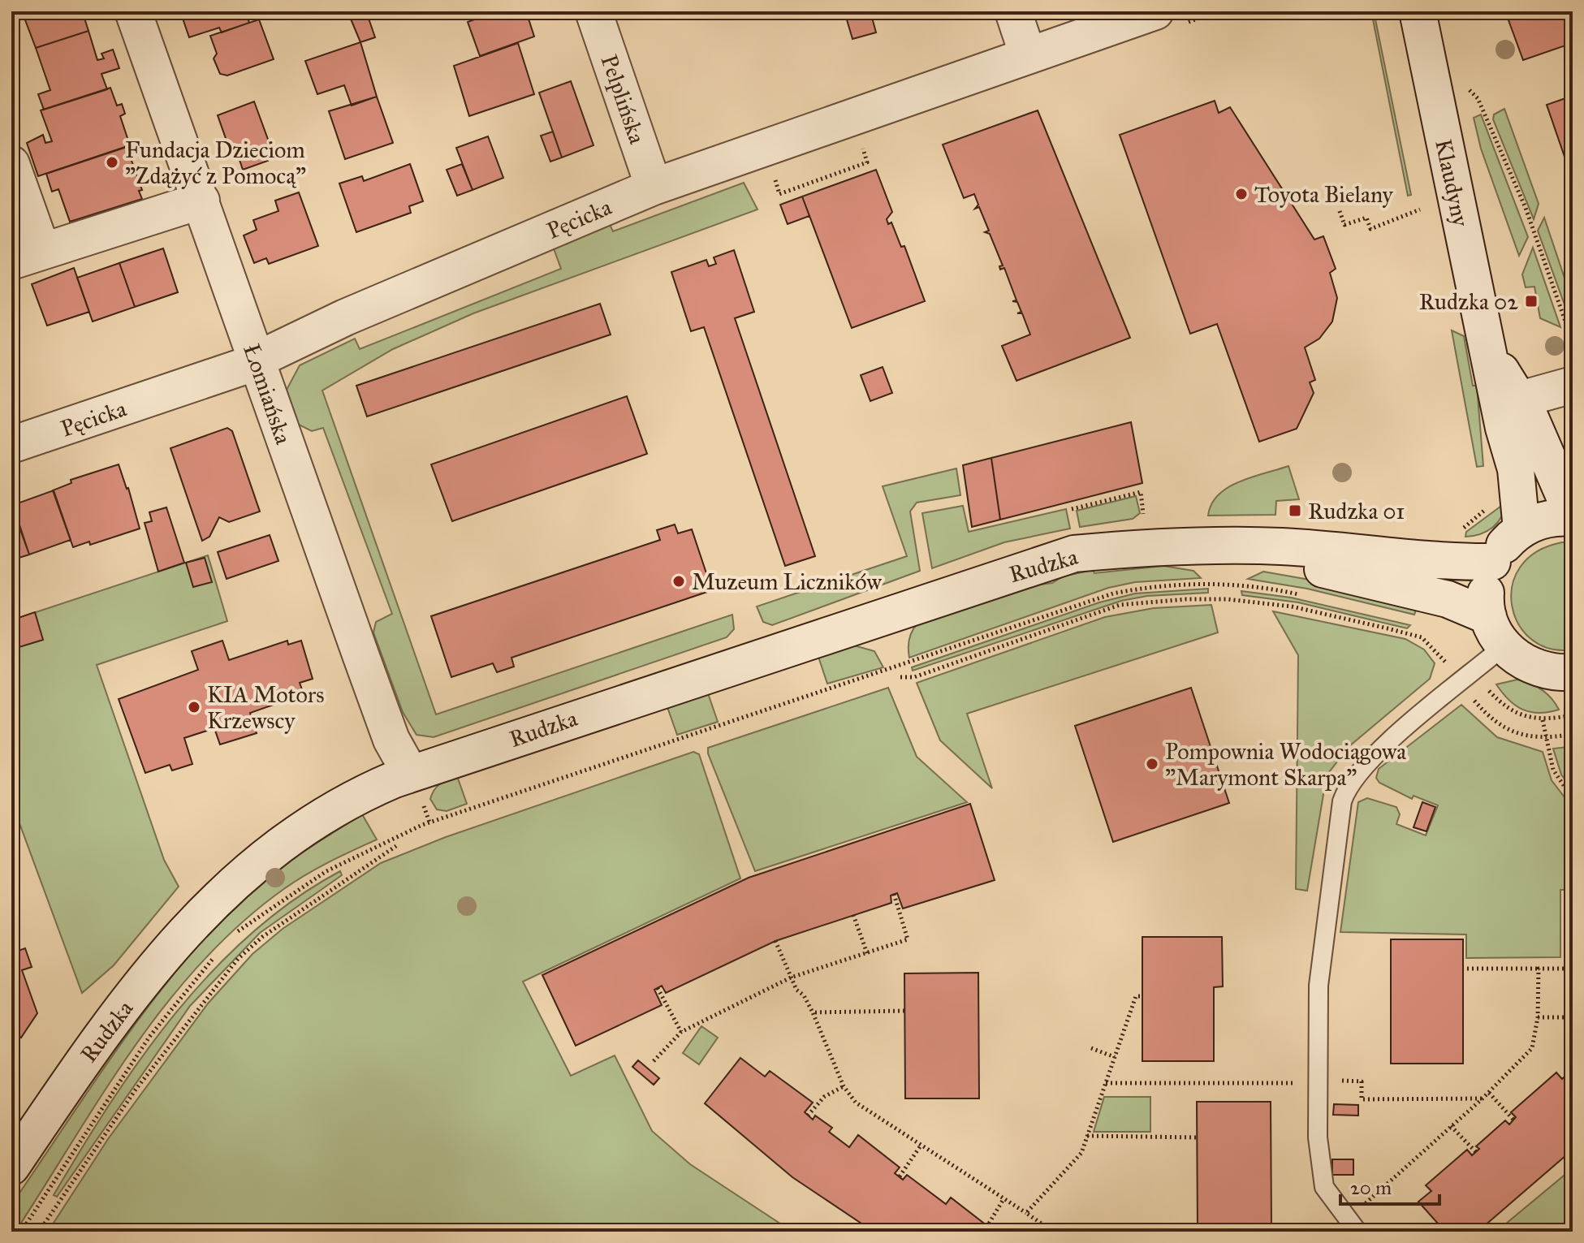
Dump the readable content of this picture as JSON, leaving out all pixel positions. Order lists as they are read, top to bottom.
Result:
{
  "streets": {
    "street": [
      "Pelplińska",
      "Klaudyny",
      "Pęcicka",
      "Łomiańska",
      "Rudzka"
    ]
  },
  "crossings": [
    ["Pelplińska", "Pęcicka"],
    ["Pęcicka", "Łomiańska"],
    ["Łomiańska", "Rudzka"]
  ],
  "places": {
    "other": [
      "Fundacja Dzieciom \"Zdążyć z Pomocą\"",
      "Toyota Bielany",
      "Muzeum Liczników",
      "KIA Motors Krzewscy",
      "Pompownia Wodociągowa \"Marymont Skarpa\""
    ],
    "transit": ["Rudzka 02", "Rudzka 01"]
  },
  "scale_bar": "20 m"
}
